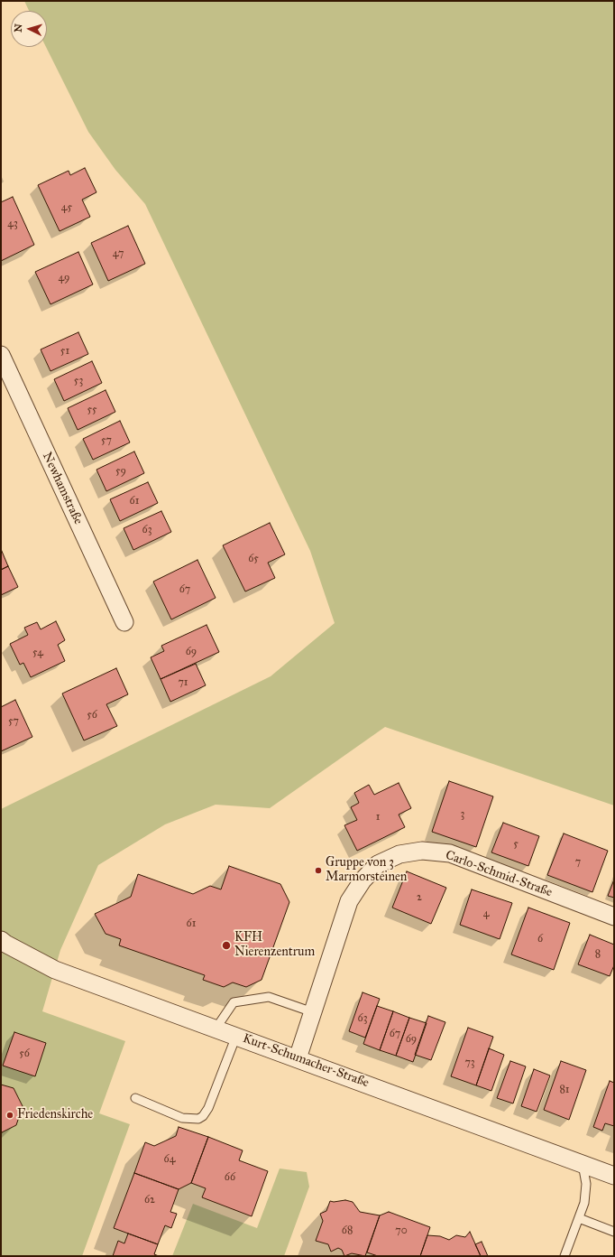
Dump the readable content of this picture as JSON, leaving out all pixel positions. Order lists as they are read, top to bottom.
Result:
{
  "streets": {
    "street": ["Newhamstraße", "Carlo-Schmid-Straße", "Kurt-Schumacher-Straße"]
  },
  "crossings": [
    ["Carlo-Schmid-Straße", "Kurt-Schumacher-Straße"]
  ],
  "places": ["Gruppe von 3 Marmorsteinen", "KFH Nierenzentrum", "Friedenskirche"],
  "house_numbers": [
    "45",
    "43",
    "47",
    "49",
    "51",
    "53",
    "55",
    "57",
    "59",
    "61",
    "63",
    "65",
    "67",
    "69",
    "54",
    "71",
    "56",
    "57",
    "3",
    "1",
    "5",
    "7",
    "2",
    "4",
    "61",
    "6",
    "8",
    "63",
    "67",
    "69",
    "56",
    "73",
    "81",
    "64",
    "66",
    "62",
    "68",
    "70"
  ],
  "north": "left"
}
